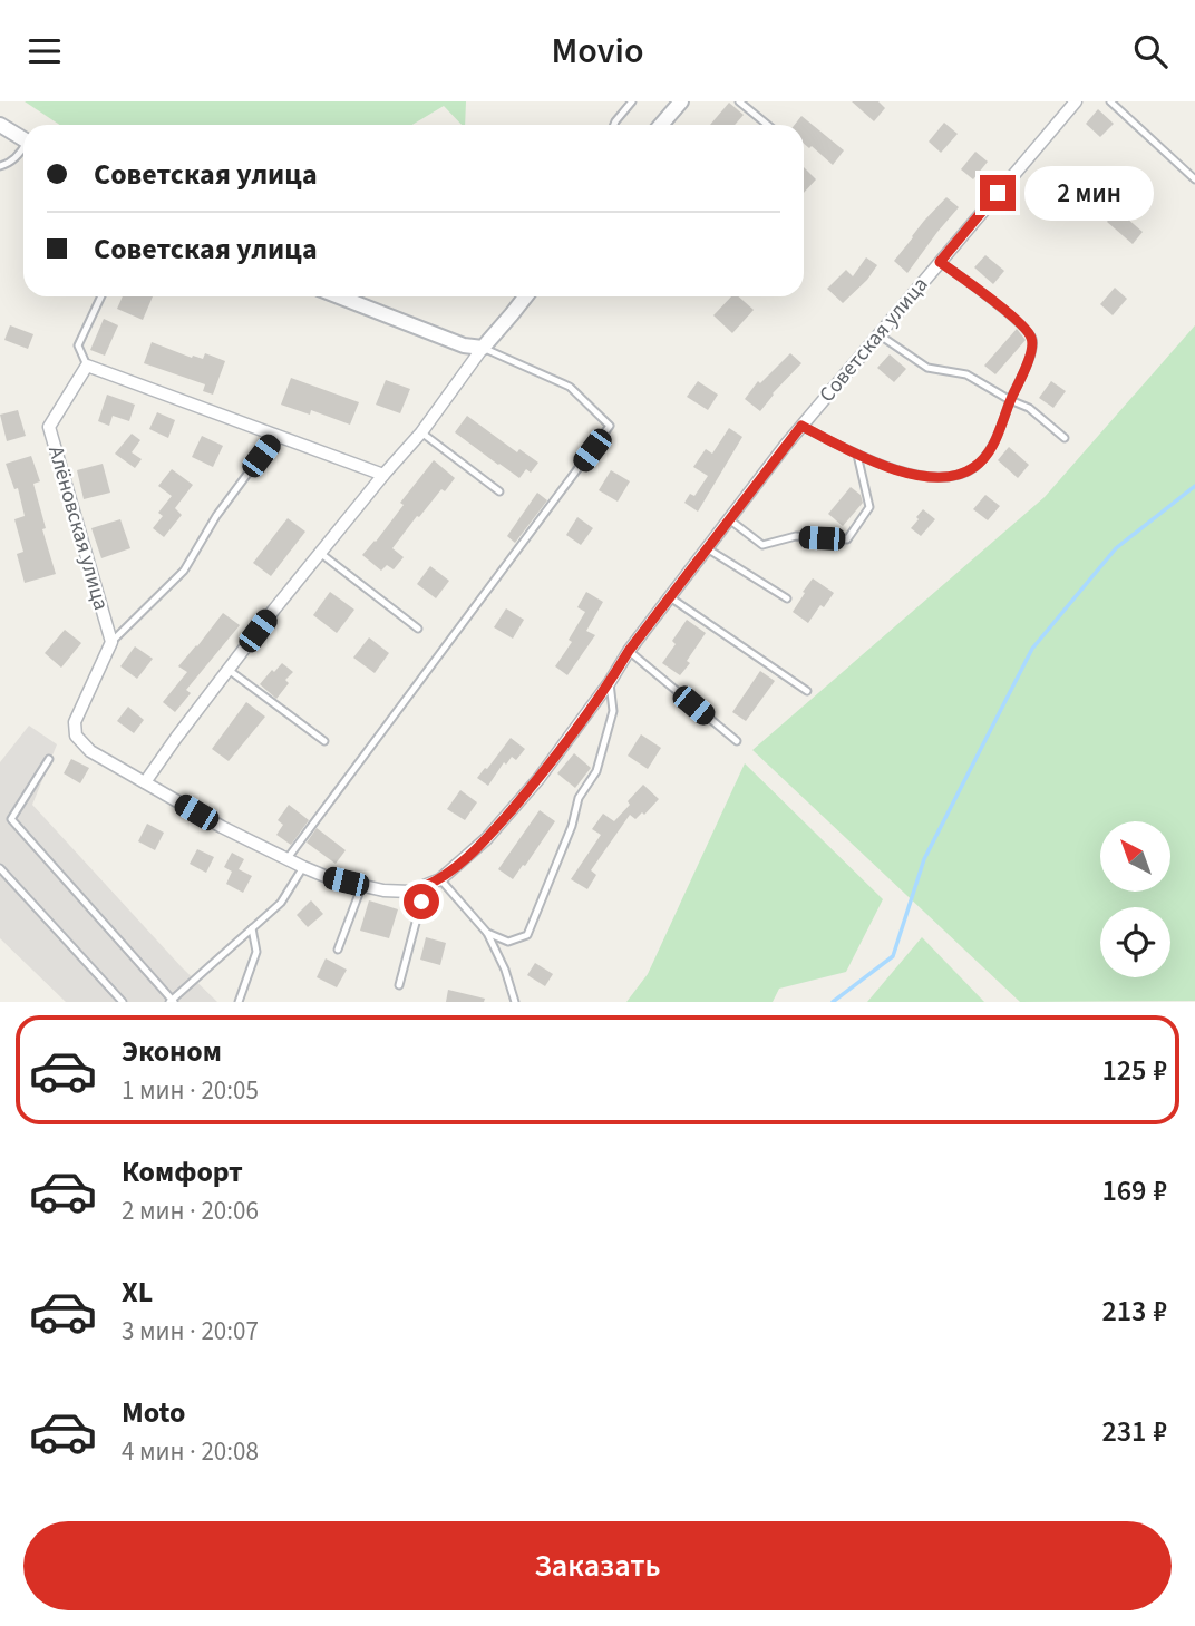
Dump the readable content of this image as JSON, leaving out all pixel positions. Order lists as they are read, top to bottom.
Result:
{
  "streets": {
    "street": ["Советская улица", "Алёновская улица"]
  },
  "north": "top left",
  "page": {
    "header": "Movio",
    "banner": ["Советская улица", "Советская улица"],
    "bubble": "2 мин",
    "list": [
      {
        "name": "Эконом",
        "note": "1 мин · 20:05",
        "value": "125 ₽"
      },
      {
        "name": "Комфорт",
        "note": "2 мин · 20:06",
        "value": "169 ₽"
      },
      {
        "name": "XL",
        "note": "3 мин · 20:07",
        "value": "213 ₽"
      },
      {
        "name": "Moto",
        "note": "4 мин · 20:08",
        "value": "231 ₽"
      }
    ],
    "buttons": "Заказать"
  }
}
